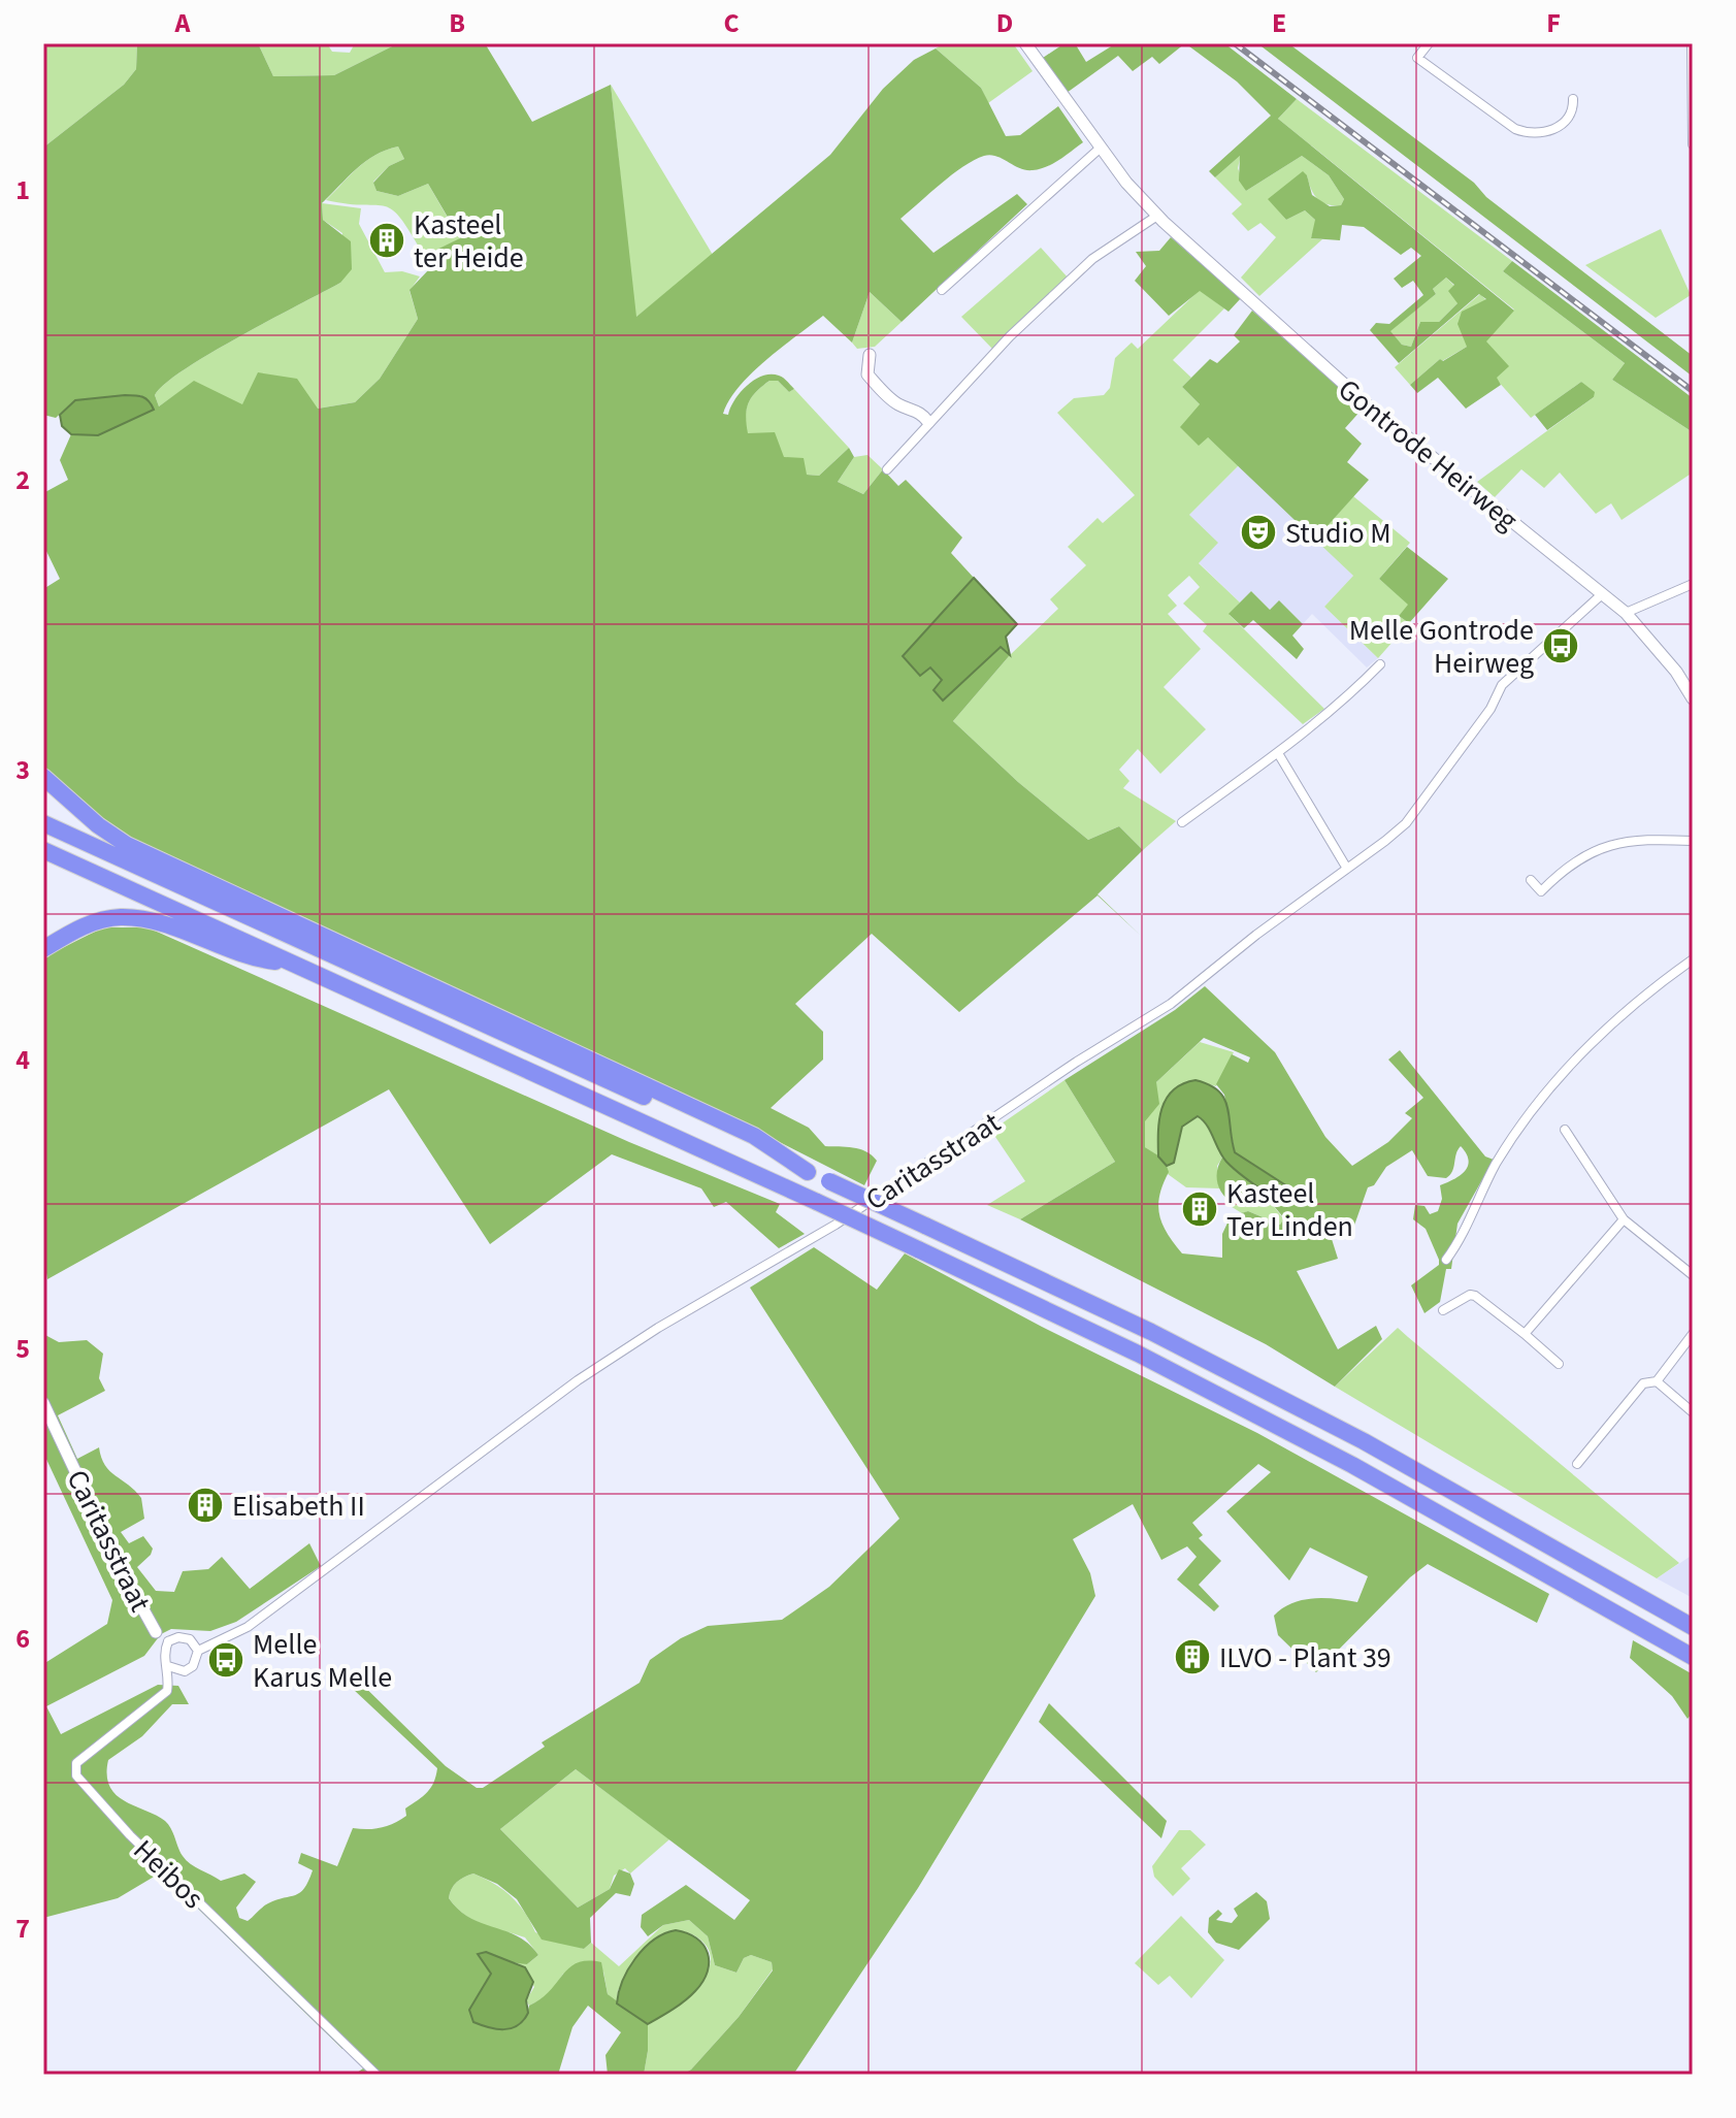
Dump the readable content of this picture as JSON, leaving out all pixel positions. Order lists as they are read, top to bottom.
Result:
{
  "streets": {
    "street": ["Gontrode Heirweg", "Caritasstraat", "Heibos"]
  },
  "crossings": [
    ["Gontrode Heirweg", "Caritasstraat"],
    ["Caritasstraat", "Heibos"]
  ],
  "places": {
    "building": [
      "Kasteel ter Heide",
      "Kasteel Ter Linden",
      "Elisabeth II",
      "ILVO - Plant 39"
    ],
    "theatre": ["Studio M"],
    "bus stop": ["Melle Gontrode Heirweg", "Melle Karus Melle"]
  },
  "grid": {
    "columns": [
      "A",
      "B",
      "C",
      "D",
      "E",
      "F"
    ],
    "rows": [
      "1",
      "2",
      "3",
      "4",
      "5",
      "6",
      "7"
    ]
  }
}
